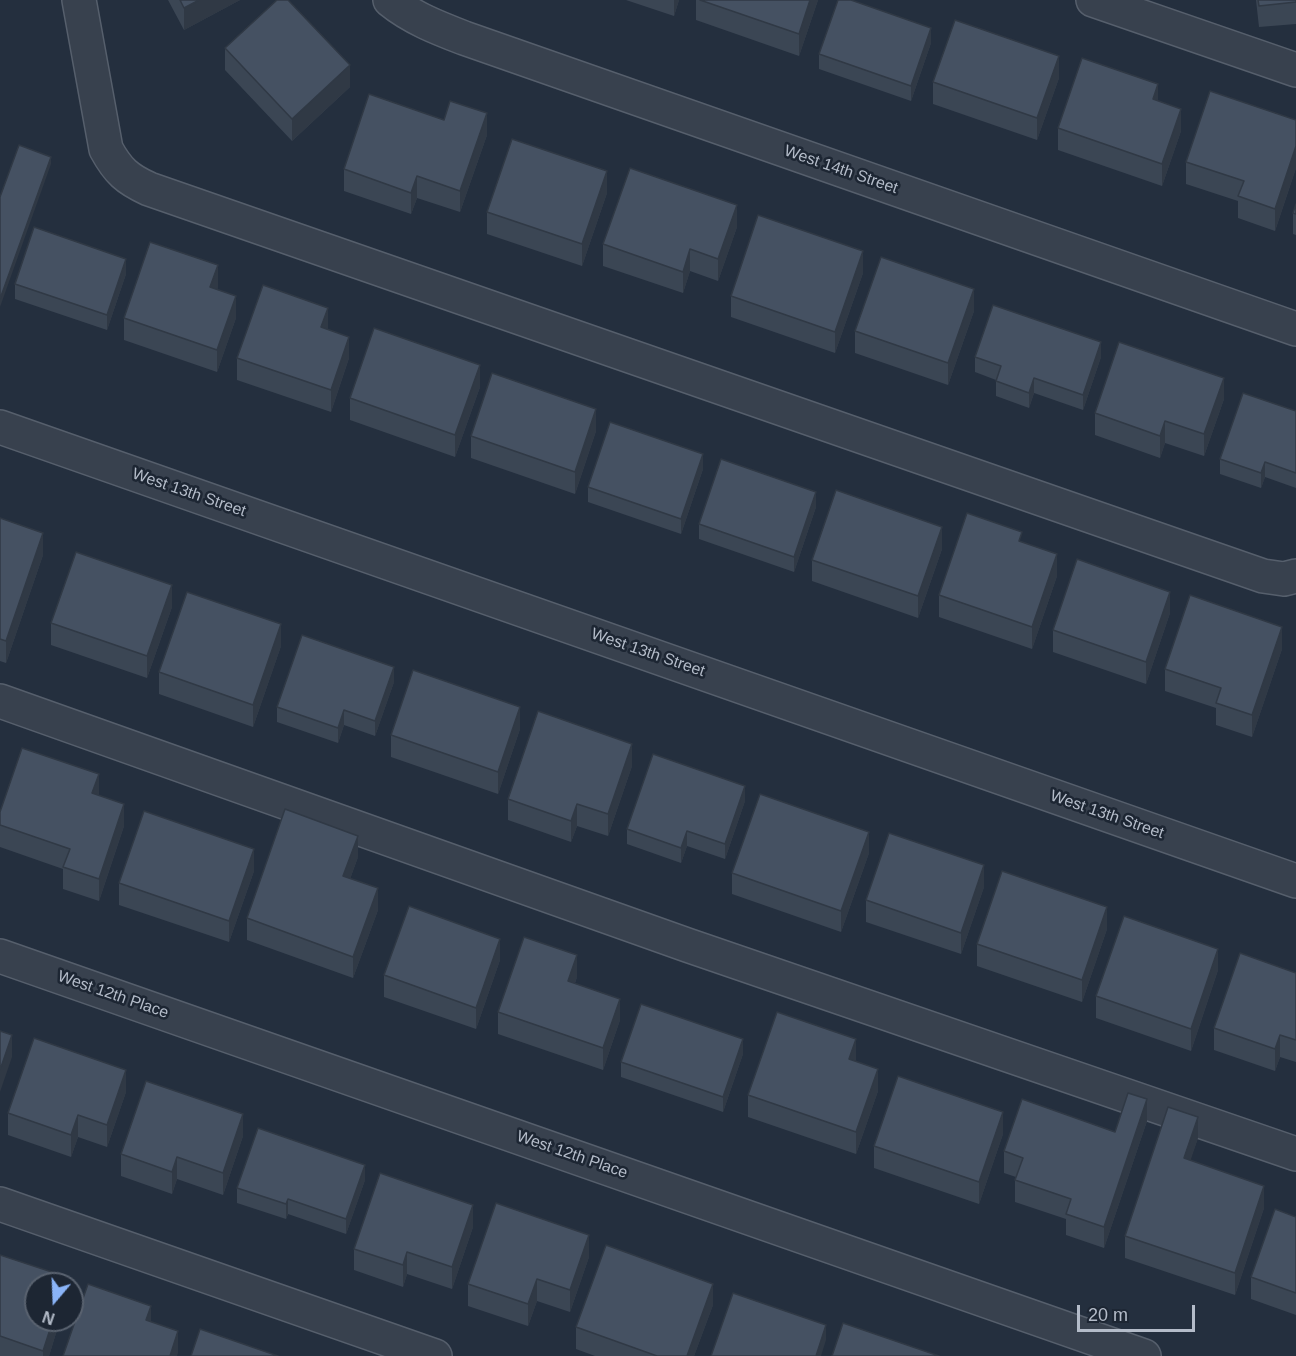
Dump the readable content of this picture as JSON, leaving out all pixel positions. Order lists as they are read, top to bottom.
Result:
{
  "streets": {
    "street": ["West 14th Street", "West 13th Street", "West 12th Place"]
  },
  "scale_bar": "20 m",
  "north": "bottom"
}
